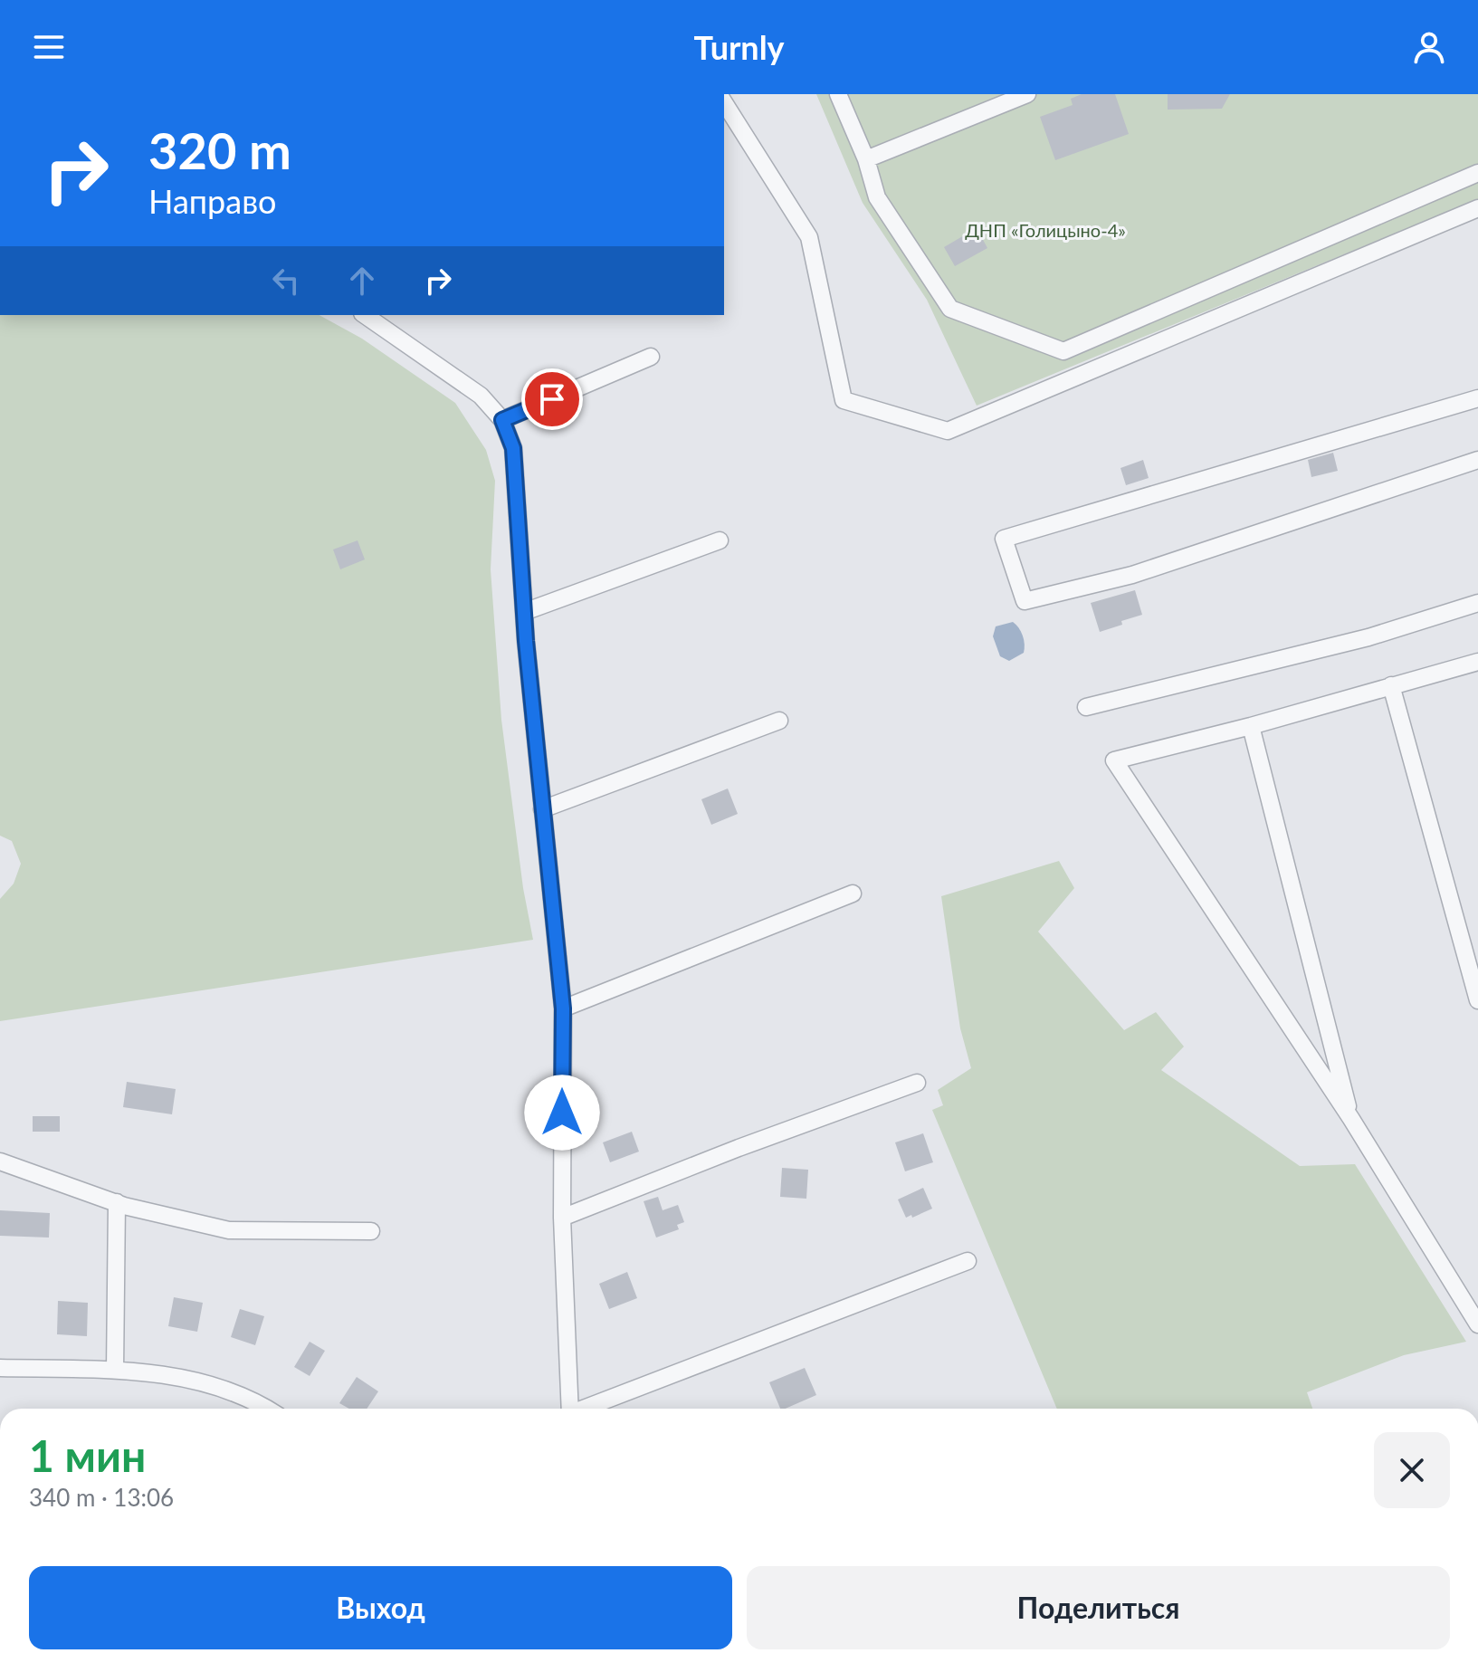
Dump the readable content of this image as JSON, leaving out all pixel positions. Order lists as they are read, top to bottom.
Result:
{
  "parks": ["ДНП «Голицыно-4»"],
  "page": {
    "header": "Turnly",
    "turn": ["320 m", "Направо"],
    "heading": ["1 мин", "340 m · 13:06"],
    "buttons": ["Выход", "Поделиться"]
  }
}
